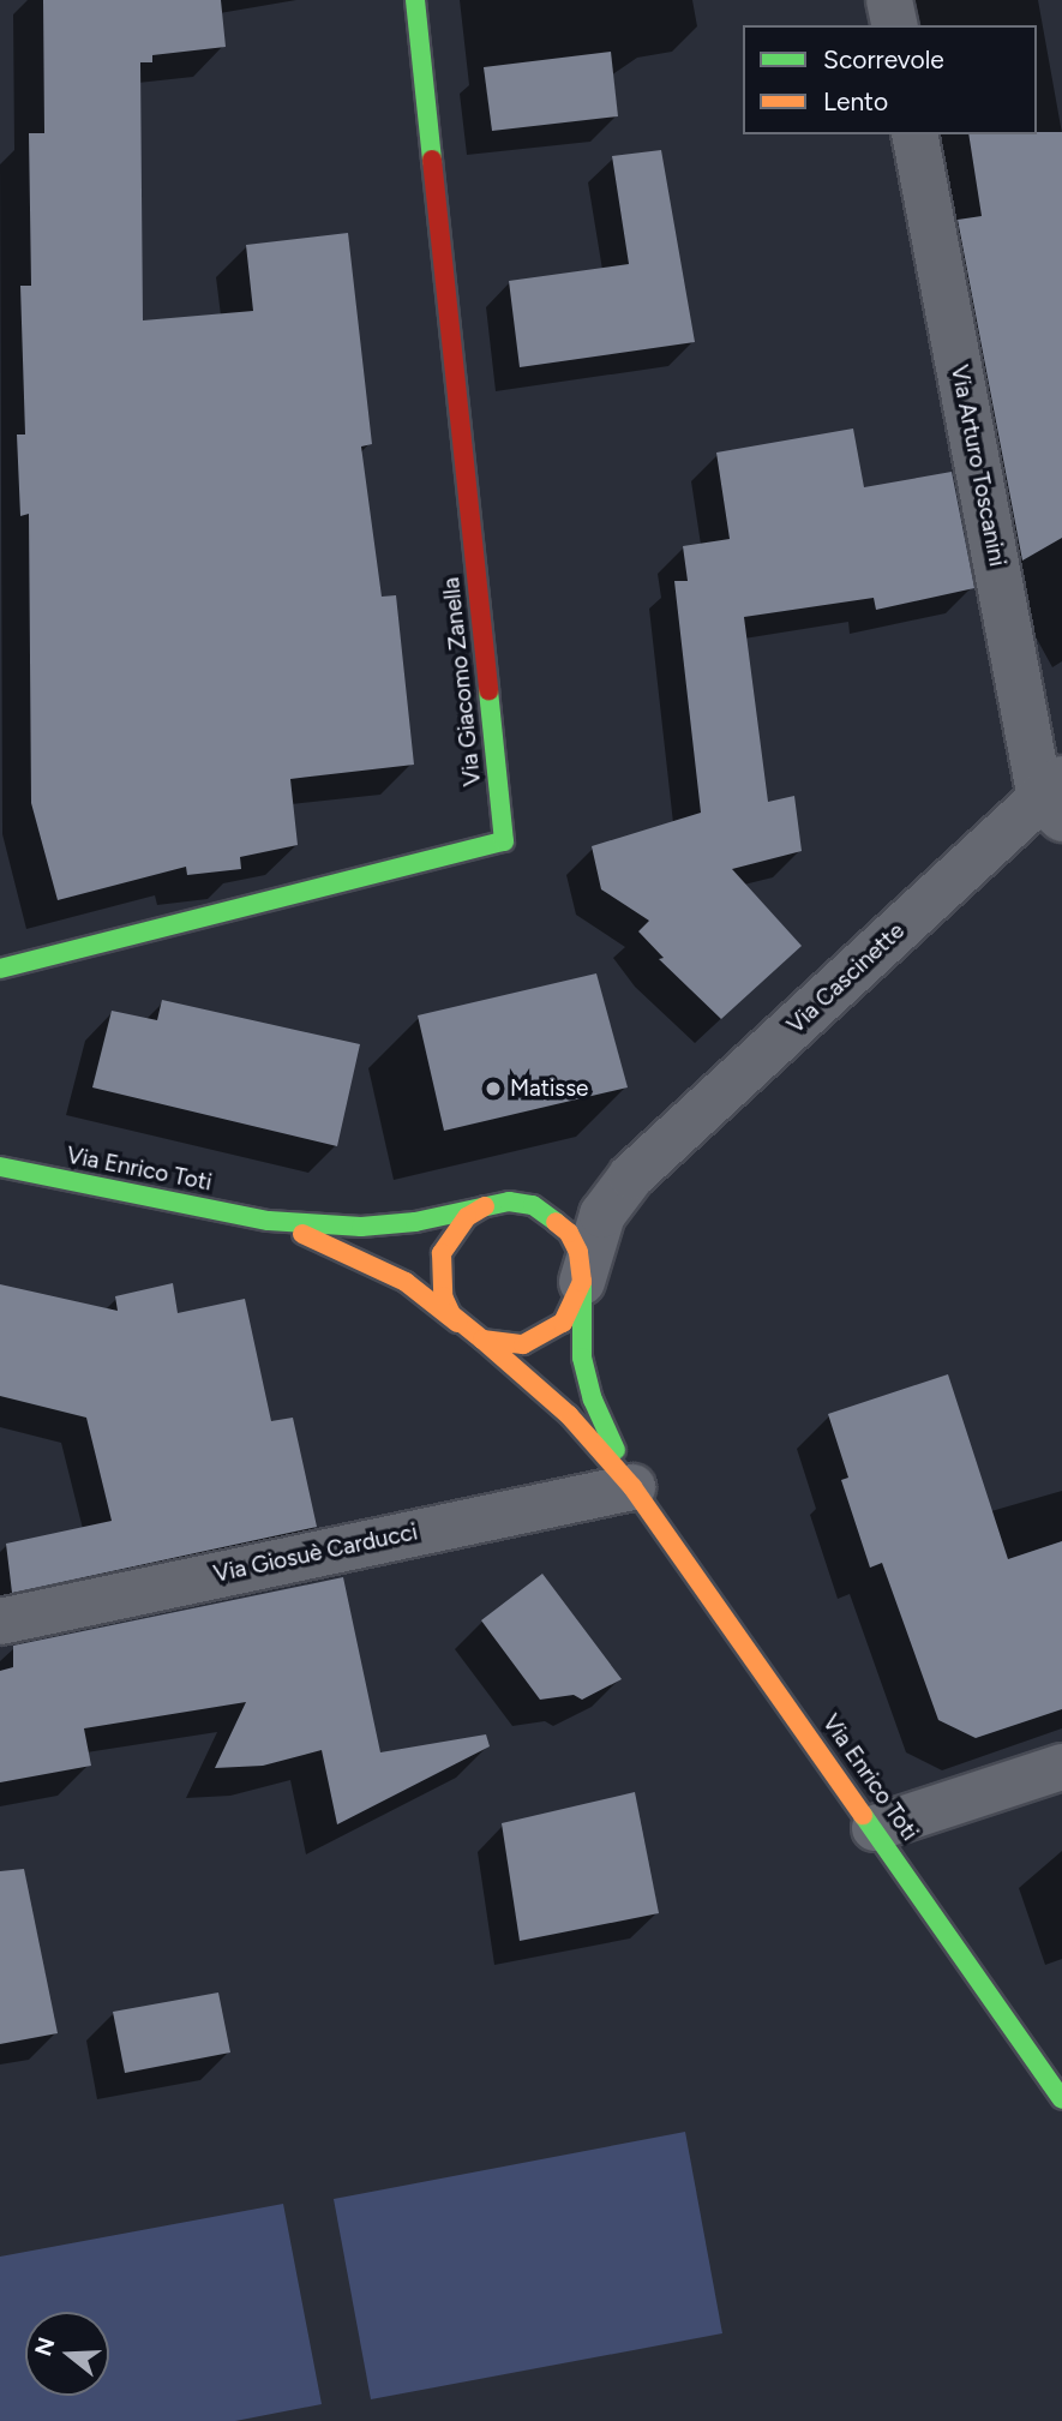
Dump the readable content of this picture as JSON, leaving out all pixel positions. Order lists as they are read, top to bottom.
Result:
{
  "streets": {
    "street": [
      "Via Arturo Toscanini",
      "Via Giacomo Zanella",
      "Via Cascinette",
      "Via Enrico Toti",
      "Via Giosuè Carducci"
    ]
  },
  "crossings": [
    ["Via Arturo Toscanini", "Via Cascinette"],
    ["Via Cascinette", "Via Enrico Toti"],
    ["Via Enrico Toti", "Via Giosuè Carducci"]
  ],
  "places": ["Matisse"],
  "legend": ["Scorrevole", "Lento"],
  "north": "left"
}
